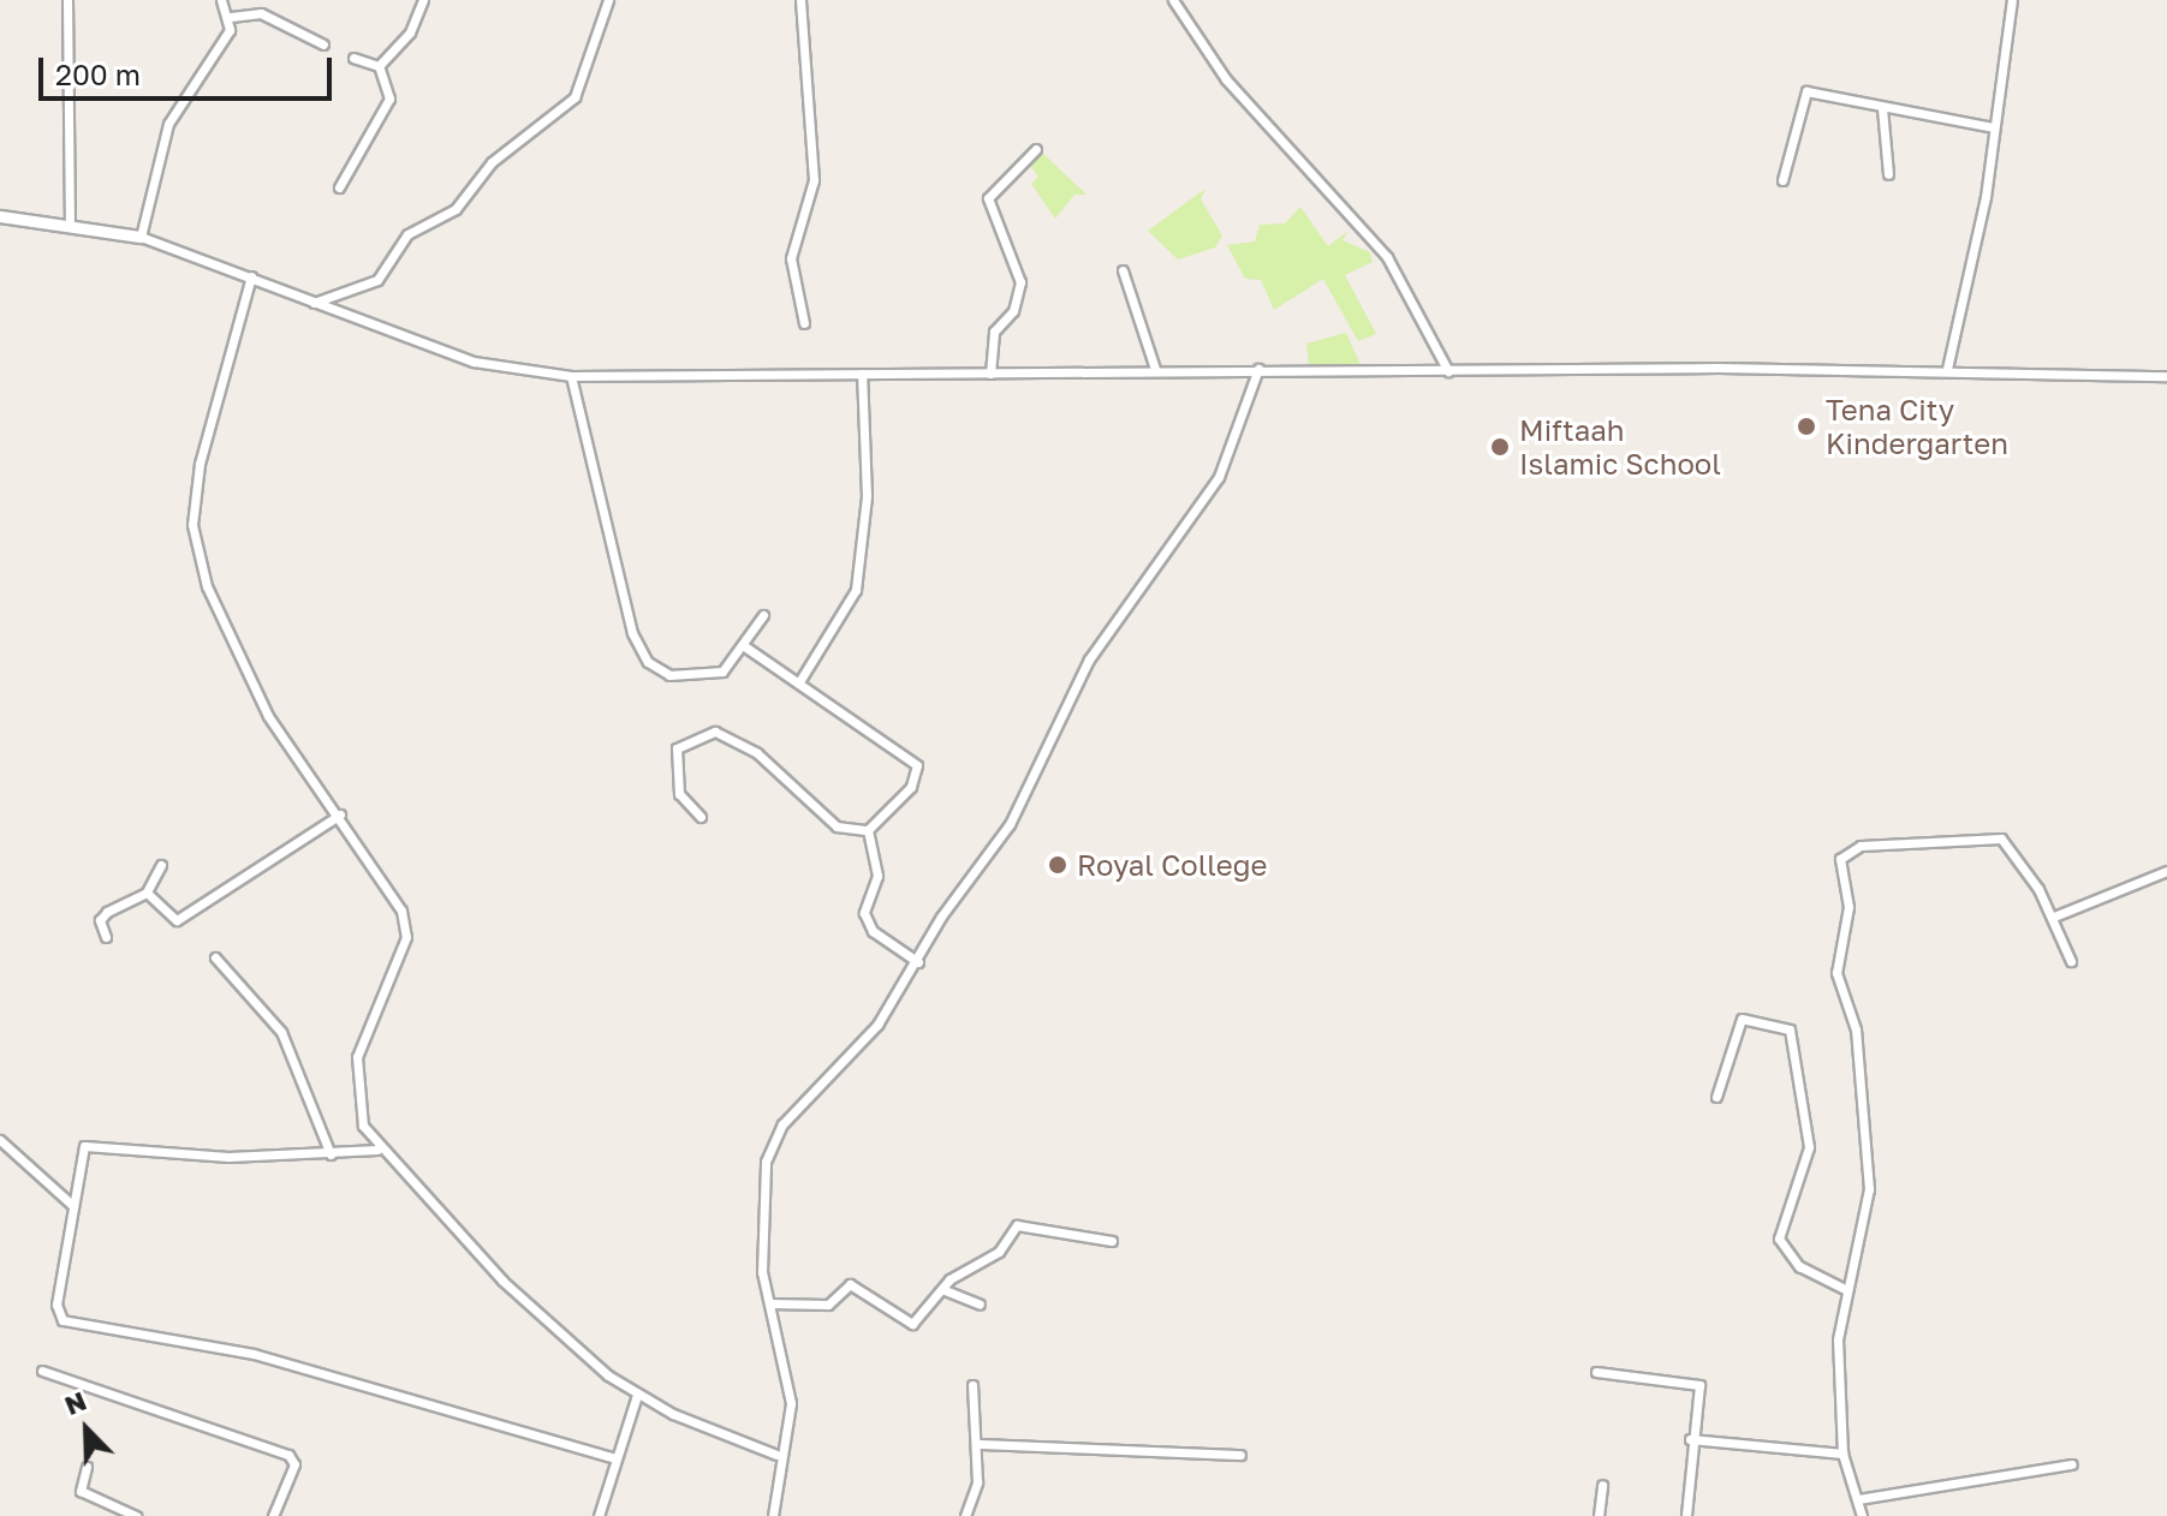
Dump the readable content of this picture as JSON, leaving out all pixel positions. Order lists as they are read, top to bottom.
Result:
{
  "places": ["Tena City Kindergarten", "Miftaah Islamic School", "Royal College"],
  "scale_bar": "200 m",
  "north": "top left"
}
